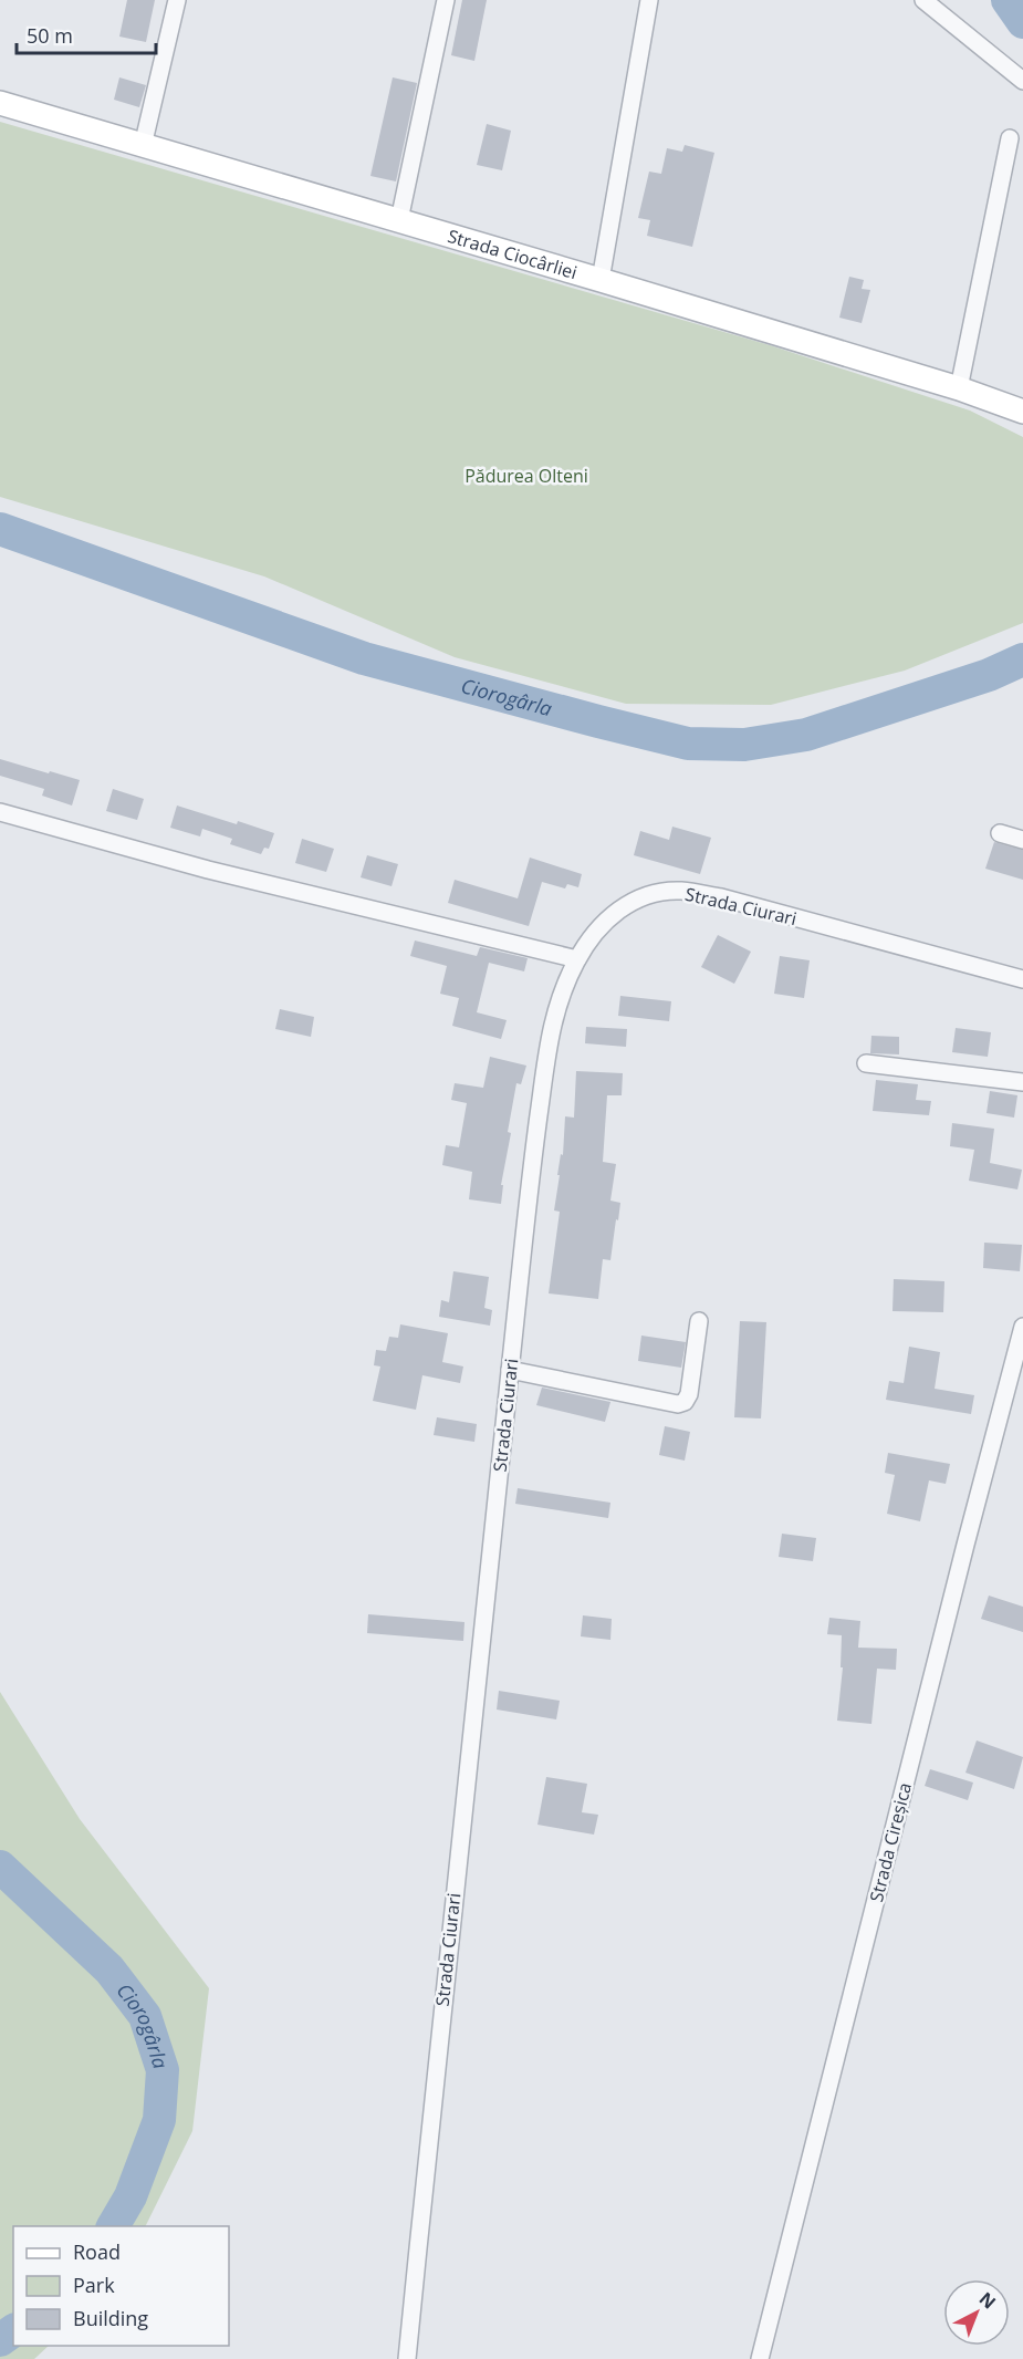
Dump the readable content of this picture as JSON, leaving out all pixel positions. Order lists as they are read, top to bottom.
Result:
{
  "streets": {
    "street": ["Strada Ciocârliei", "Strada Ciurari", "Strada Cireșica"]
  },
  "water": ["Ciorogârla"],
  "parks": ["Pădurea Olteni"],
  "legend": ["Road", "Park", "Building"],
  "scale_bar": "50 m",
  "north": "top right"
}
